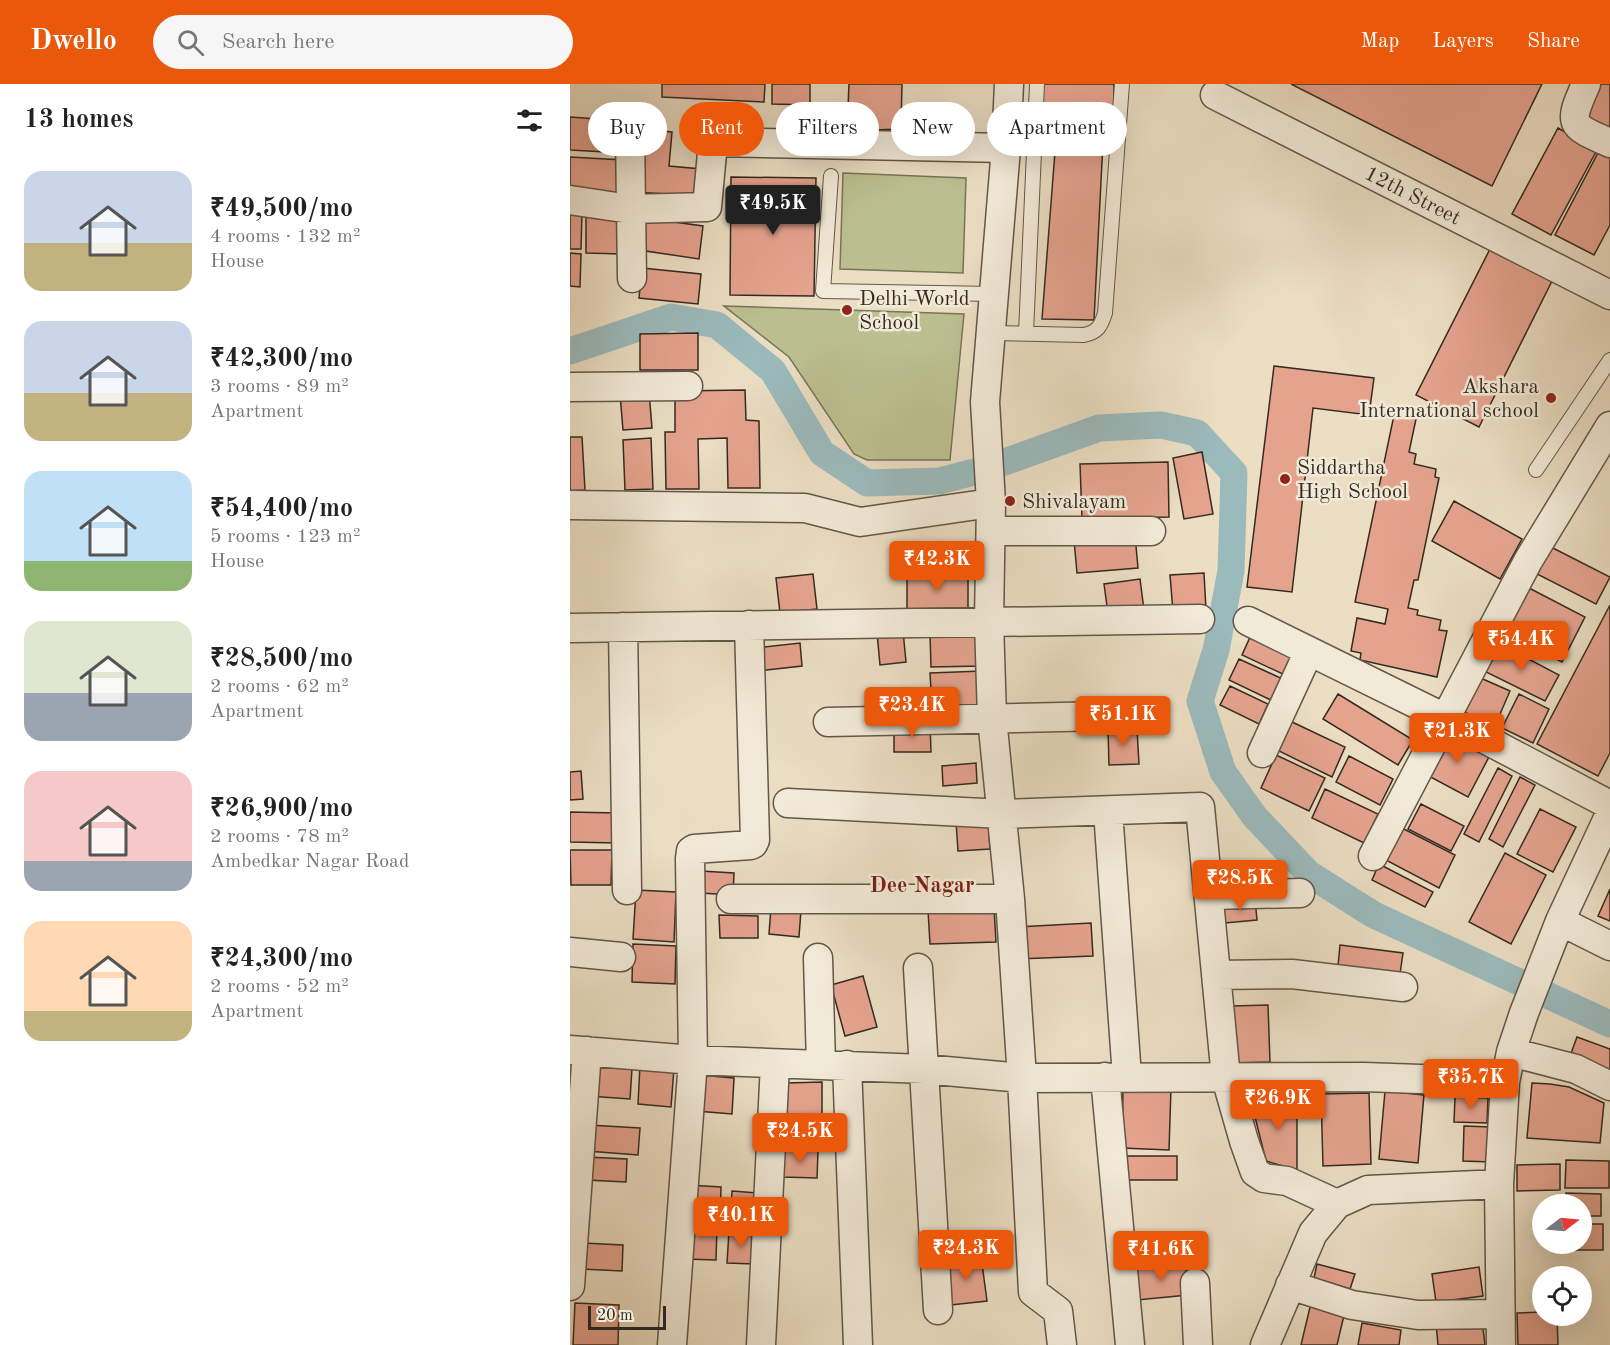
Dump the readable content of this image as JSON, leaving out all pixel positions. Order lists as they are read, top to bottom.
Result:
{
  "streets": {
    "street": ["12th Street"]
  },
  "districts": ["Dee Nagar"],
  "places": [
    "Delhi World School",
    "Akshara International school",
    "Siddartha High School",
    "Shivalayam"
  ],
  "scale_bar": "20 m",
  "north": "right",
  "page": {
    "header": "Dwello",
    "search": "Search here",
    "nav": ["Map", "Layers", "Share"],
    "heading": "13 homes",
    "chip": [
      "Buy",
      "Rent",
      "Filters",
      "New",
      "Apartment"
    ],
    "list": [
      {
        "name": "₹49,500/mo",
        "note": "4 rooms · 132 m² · House"
      },
      {
        "name": "₹42,300/mo",
        "note": "3 rooms · 89 m² · Apartment"
      },
      {
        "name": "₹54,400/mo",
        "note": "5 rooms · 123 m² · House"
      },
      {
        "name": "₹28,500/mo",
        "note": "2 rooms · 62 m² · Apartment"
      },
      {
        "name": "₹26,900/mo",
        "note": "2 rooms · 78 m² · Ambedkar Nagar Road"
      },
      {
        "name": "₹24,300/mo",
        "note": "2 rooms · 52 m² · Apartment"
      }
    ],
    "price": [
      "₹49.5K",
      "₹42.3K",
      "₹54.4K",
      "₹23.4K",
      "₹51.1K",
      "₹21.3K",
      "₹28.5K",
      "₹35.7K",
      "₹26.9K",
      "₹24.5K",
      "₹40.1K",
      "₹24.3K",
      "₹41.6K"
    ],
    "scale": "20 m"
  }
}
